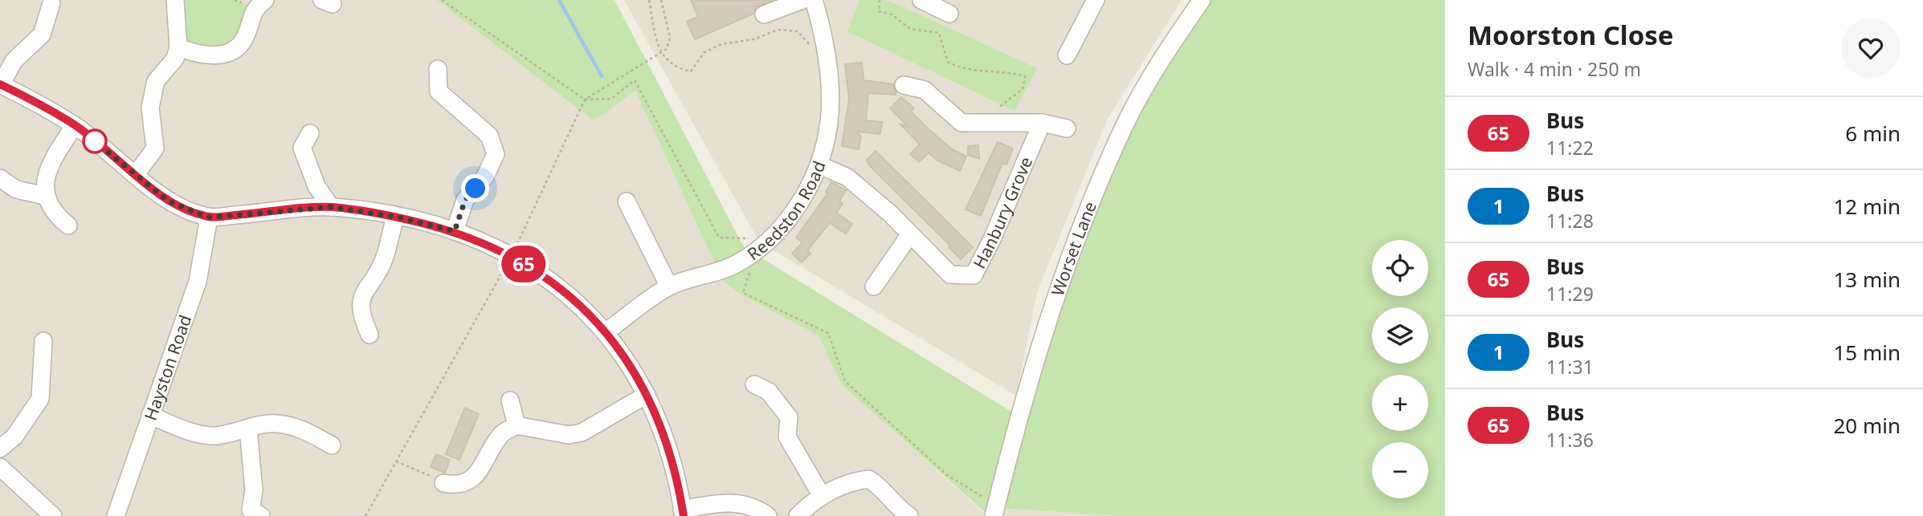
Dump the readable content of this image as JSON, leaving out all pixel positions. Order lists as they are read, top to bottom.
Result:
{
  "streets": {
    "street": [
      "Reedston Road",
      "Hanbury Grove",
      "Worset Lane",
      "Hayston Road"
    ]
  },
  "crossings": [
    ["Reedston Road", "Hanbury Grove"]
  ],
  "lines": ["bus line 65"],
  "page": {
    "on_map": "65",
    "heading": ["Moorston Close", "Walk · 4 min · 250 m"],
    "list": [
      {
        "mark": "65",
        "name": "Bus",
        "note": "11:22",
        "value": "6 min"
      },
      {
        "mark": "1",
        "name": "Bus",
        "note": "11:28",
        "value": "12 min"
      },
      {
        "mark": "65",
        "name": "Bus",
        "note": "11:29",
        "value": "13 min"
      },
      {
        "mark": "1",
        "name": "Bus",
        "note": "11:31",
        "value": "15 min"
      },
      {
        "mark": "65",
        "name": "Bus",
        "note": "11:36",
        "value": "20 min"
      }
    ],
    "map_buttons": ["+", "−"]
  }
}
